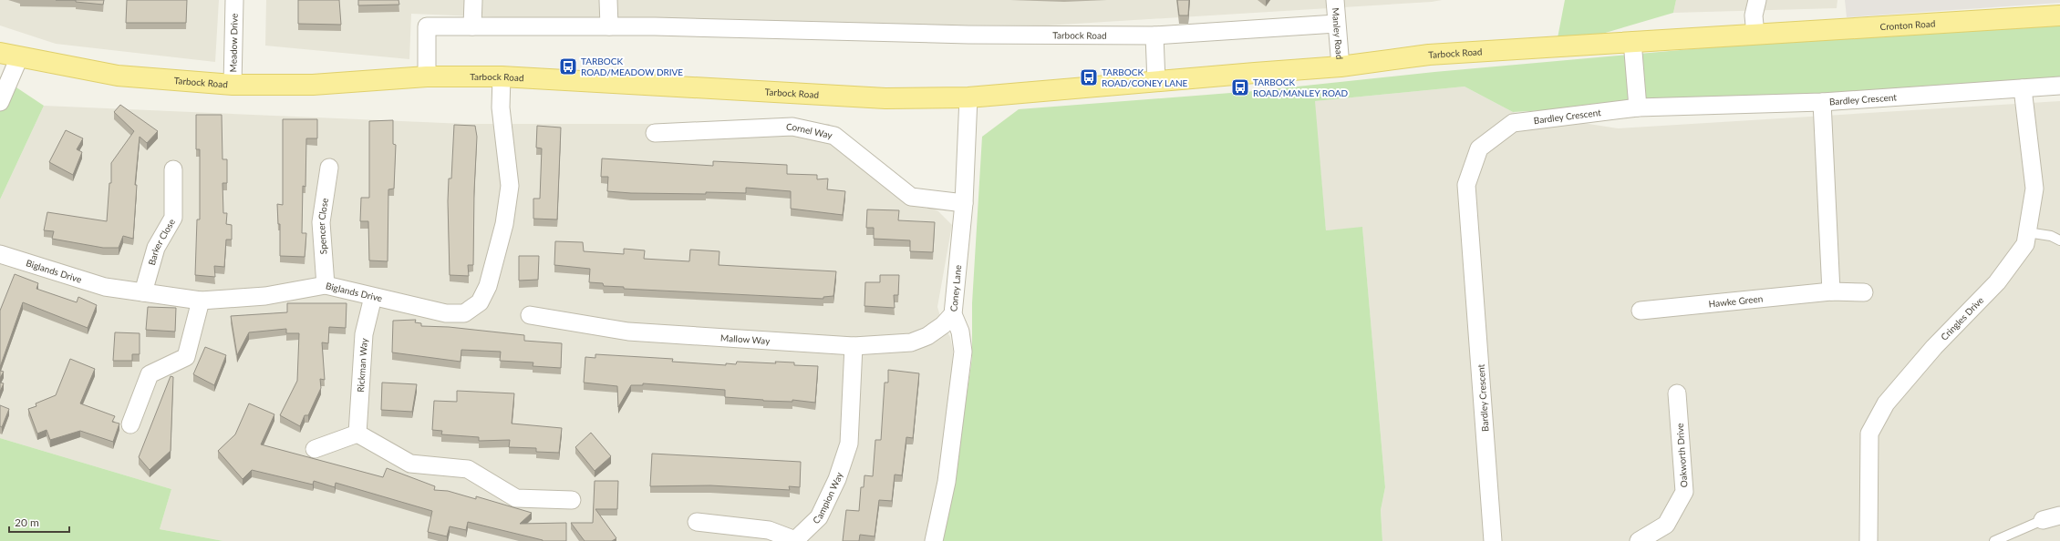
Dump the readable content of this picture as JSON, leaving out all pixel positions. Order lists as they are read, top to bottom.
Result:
{
  "streets": {
    "main road": ["Cronton Road", "Tarbock Road"],
    "street": [
      "Manley Road",
      "Meadow Drive",
      "Bardley Crescent",
      "Cornel Way",
      "Spencer Close",
      "Barker Close",
      "Biglands Drive",
      "Coney Lane",
      "Hawke Green",
      "Cringles Drive",
      "Mallow Way",
      "Rickman Way",
      "Oakworth Drive",
      "Campion Way"
    ]
  },
  "crossings": [
    ["Cronton Road", "Tarbock Road"],
    ["Manley Road", "Tarbock Road"],
    ["Tarbock Road", "Meadow Drive"],
    ["Tarbock Road", "Biglands Drive"],
    ["Tarbock Road", "Coney Lane"],
    ["Bardley Crescent", "Cringles Drive"],
    ["Cornel Way", "Coney Lane"],
    ["Spencer Close", "Biglands Drive"],
    ["Barker Close", "Biglands Drive"],
    ["Biglands Drive", "Rickman Way"],
    ["Coney Lane", "Mallow Way"],
    ["Mallow Way", "Campion Way"]
  ],
  "places": {
    "bus stop": ["TARBOCK ROAD/MEADOW DRIVE", "TARBOCK ROAD/CONEY LANE", "TARBOCK ROAD/MANLEY ROAD"]
  },
  "scale_bar": "20 m"
}
